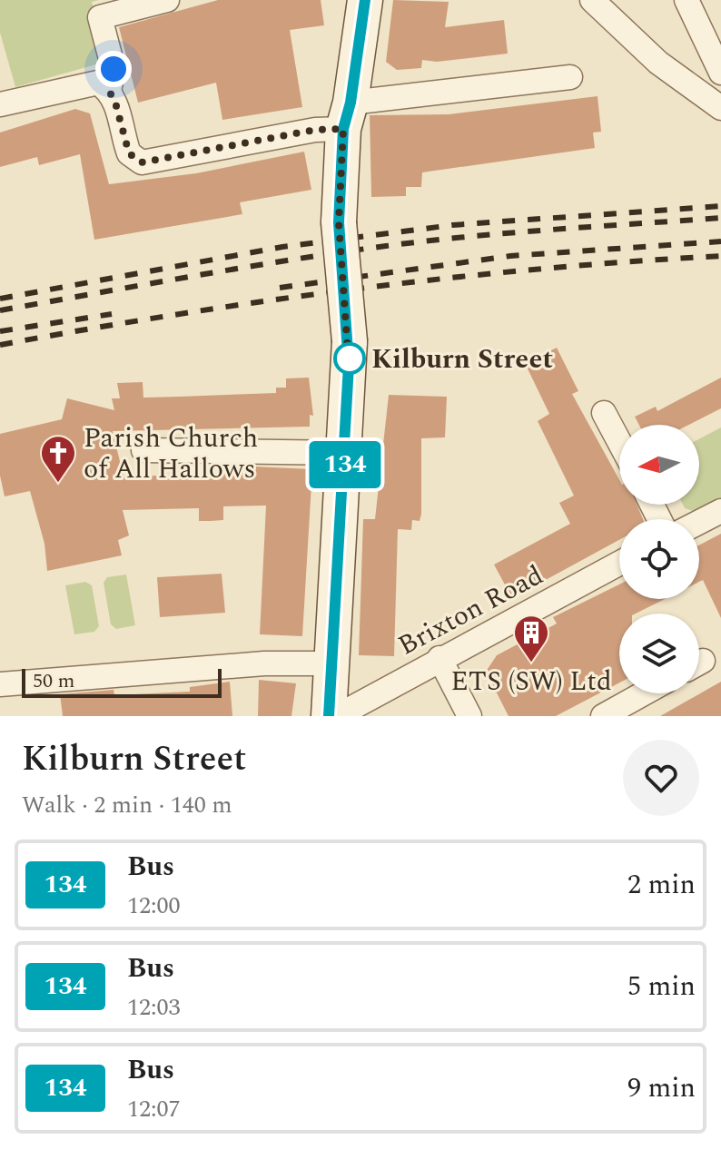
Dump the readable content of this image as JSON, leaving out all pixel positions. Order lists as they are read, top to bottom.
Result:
{
  "streets": {
    "street": ["Brixton Road"]
  },
  "places": {
    "other": ["Kilburn Street"],
    "church": ["Parish Church of All Hallows"],
    "building": ["ETS (SW) Ltd"]
  },
  "lines": ["bus line 134"],
  "scale_bar": "50 m",
  "north": "left",
  "page": {
    "on_map": "134",
    "scale": "50 m",
    "heading": ["Kilburn Street", "Walk · 2 min · 140 m"],
    "list": [
      {
        "mark": "134",
        "name": "Bus",
        "note": "12:00",
        "value": "2 min"
      },
      {
        "mark": "134",
        "name": "Bus",
        "note": "12:03",
        "value": "5 min"
      },
      {
        "mark": "134",
        "name": "Bus",
        "note": "12:07",
        "value": "9 min"
      }
    ]
  }
}
